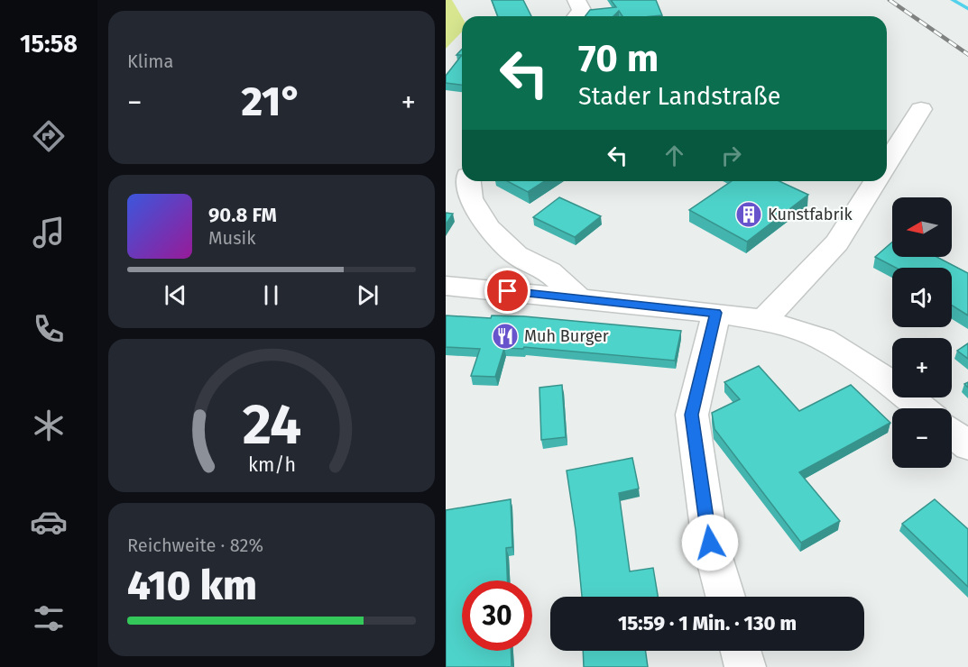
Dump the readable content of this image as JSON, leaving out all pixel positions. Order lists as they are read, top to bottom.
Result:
{
  "places": {
    "building": ["Kunstfabrik"],
    "restaurant": ["Muh Burger"]
  },
  "north": "left",
  "page": {
    "tabs": "15:58",
    "tile": [
      "Klima",
      ["Reichweite · 82%", "410 km"]
    ],
    "turn": ["70 m", "Stader Landstraße"],
    "heat": ["−", "21°", "+"],
    "song": ["90.8 FM", "Musik"],
    "map_buttons": ["+", "−"],
    "limit": "30",
    "trip": "15:59 · 1 Min. · 130 m",
    "gauge": ["24", "km/h"]
  }
}
